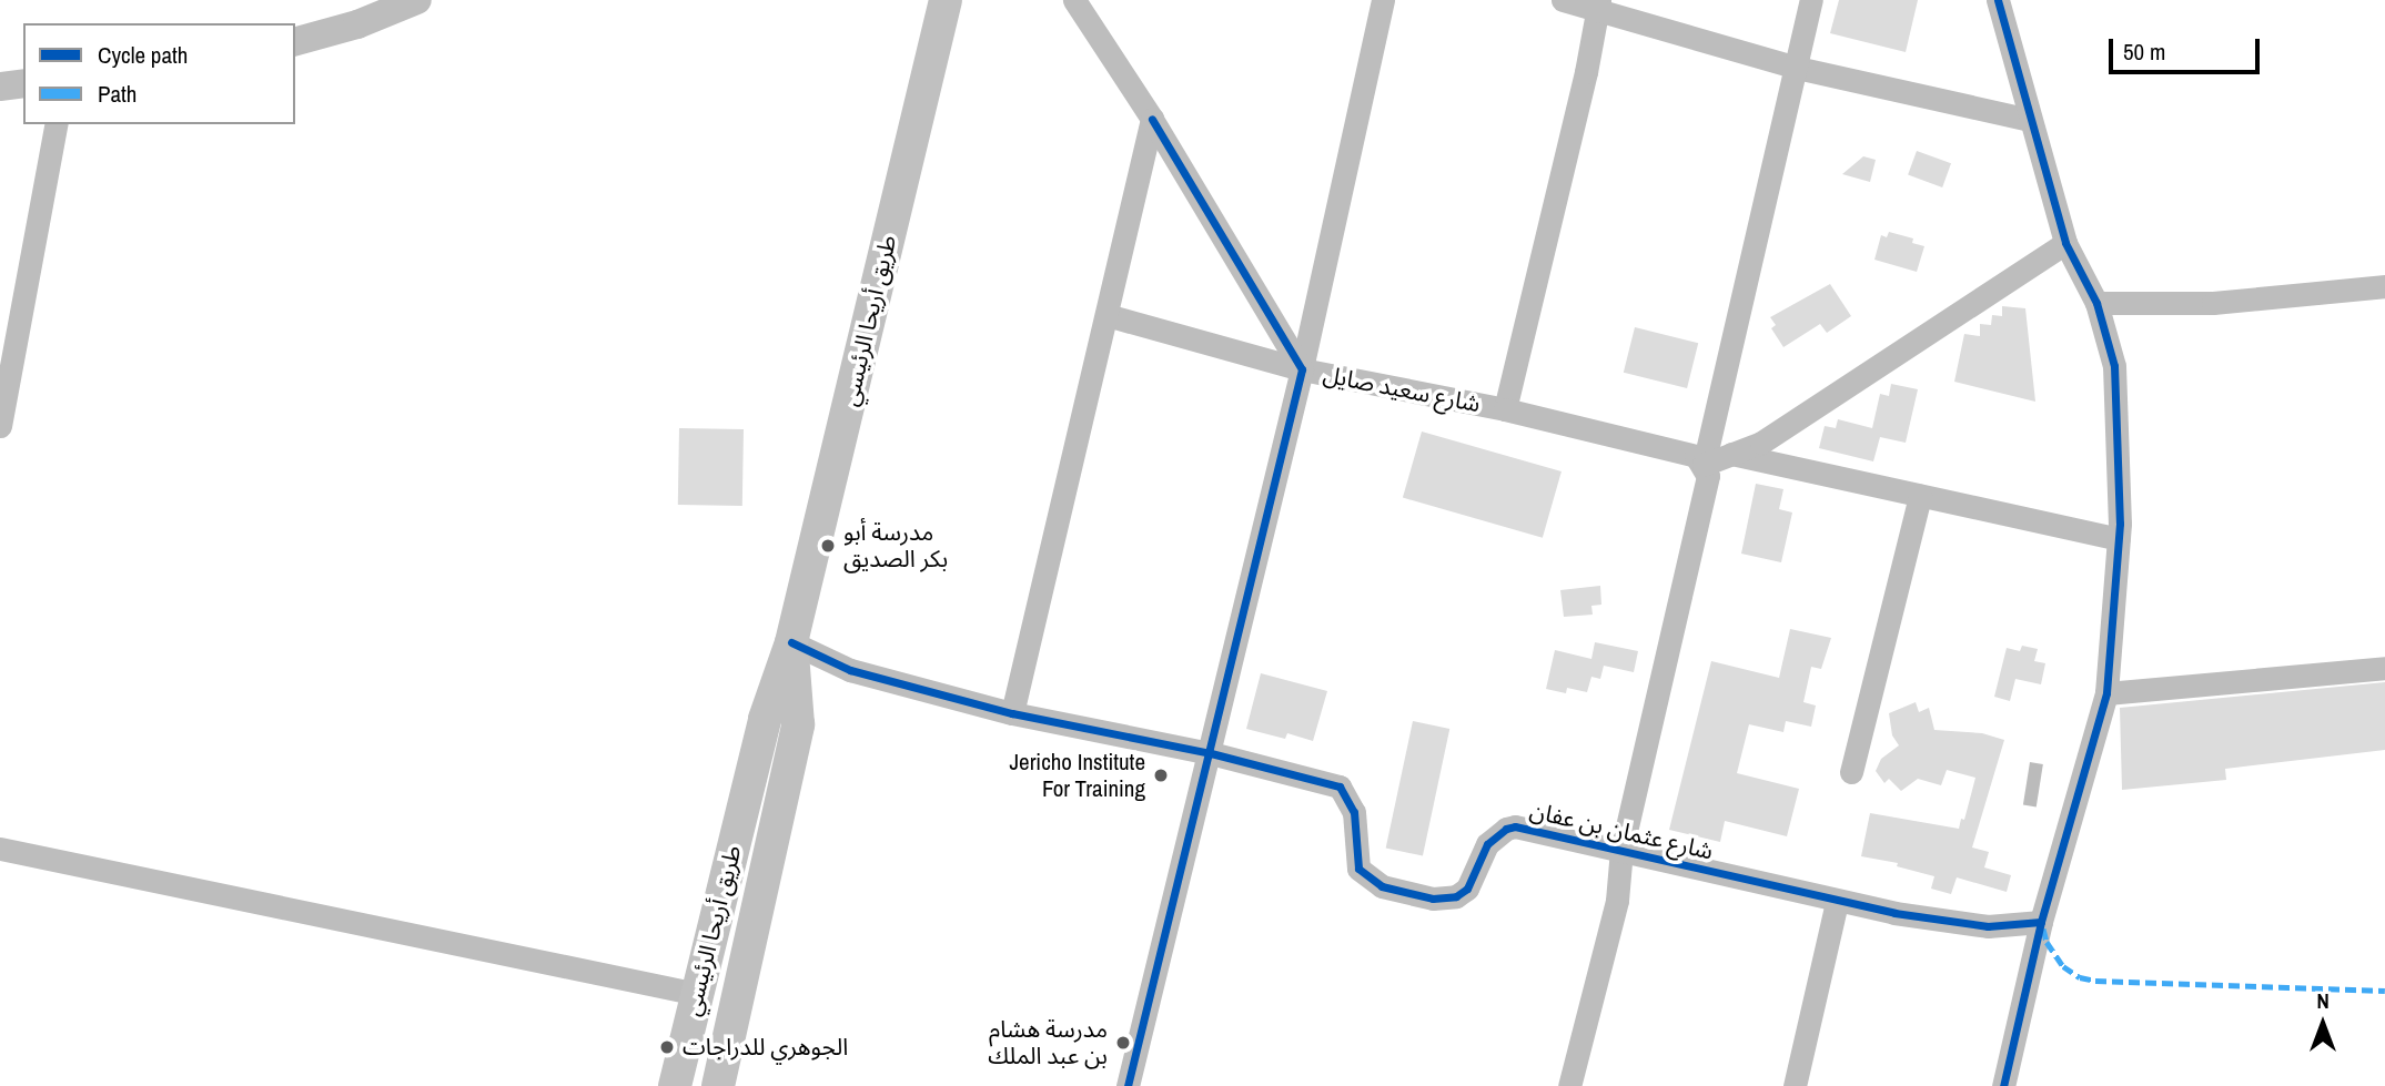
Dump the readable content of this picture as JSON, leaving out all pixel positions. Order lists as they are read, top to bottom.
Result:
{
  "streets": {
    "main road": ["طريق أريحا الرئيسي"],
    "street": ["شارع سعيد صايل", "شارع عثمان بن عفان"]
  },
  "places": [
    "مدرسة أبو بكر الصديق",
    "Jericho Institute For Training",
    "مدرسة هشام بن عبد الملك",
    "الجوهري للدراجات"
  ],
  "legend": ["Cycle path", "Path"],
  "scale_bar": "50 m",
  "north": "top"
}
